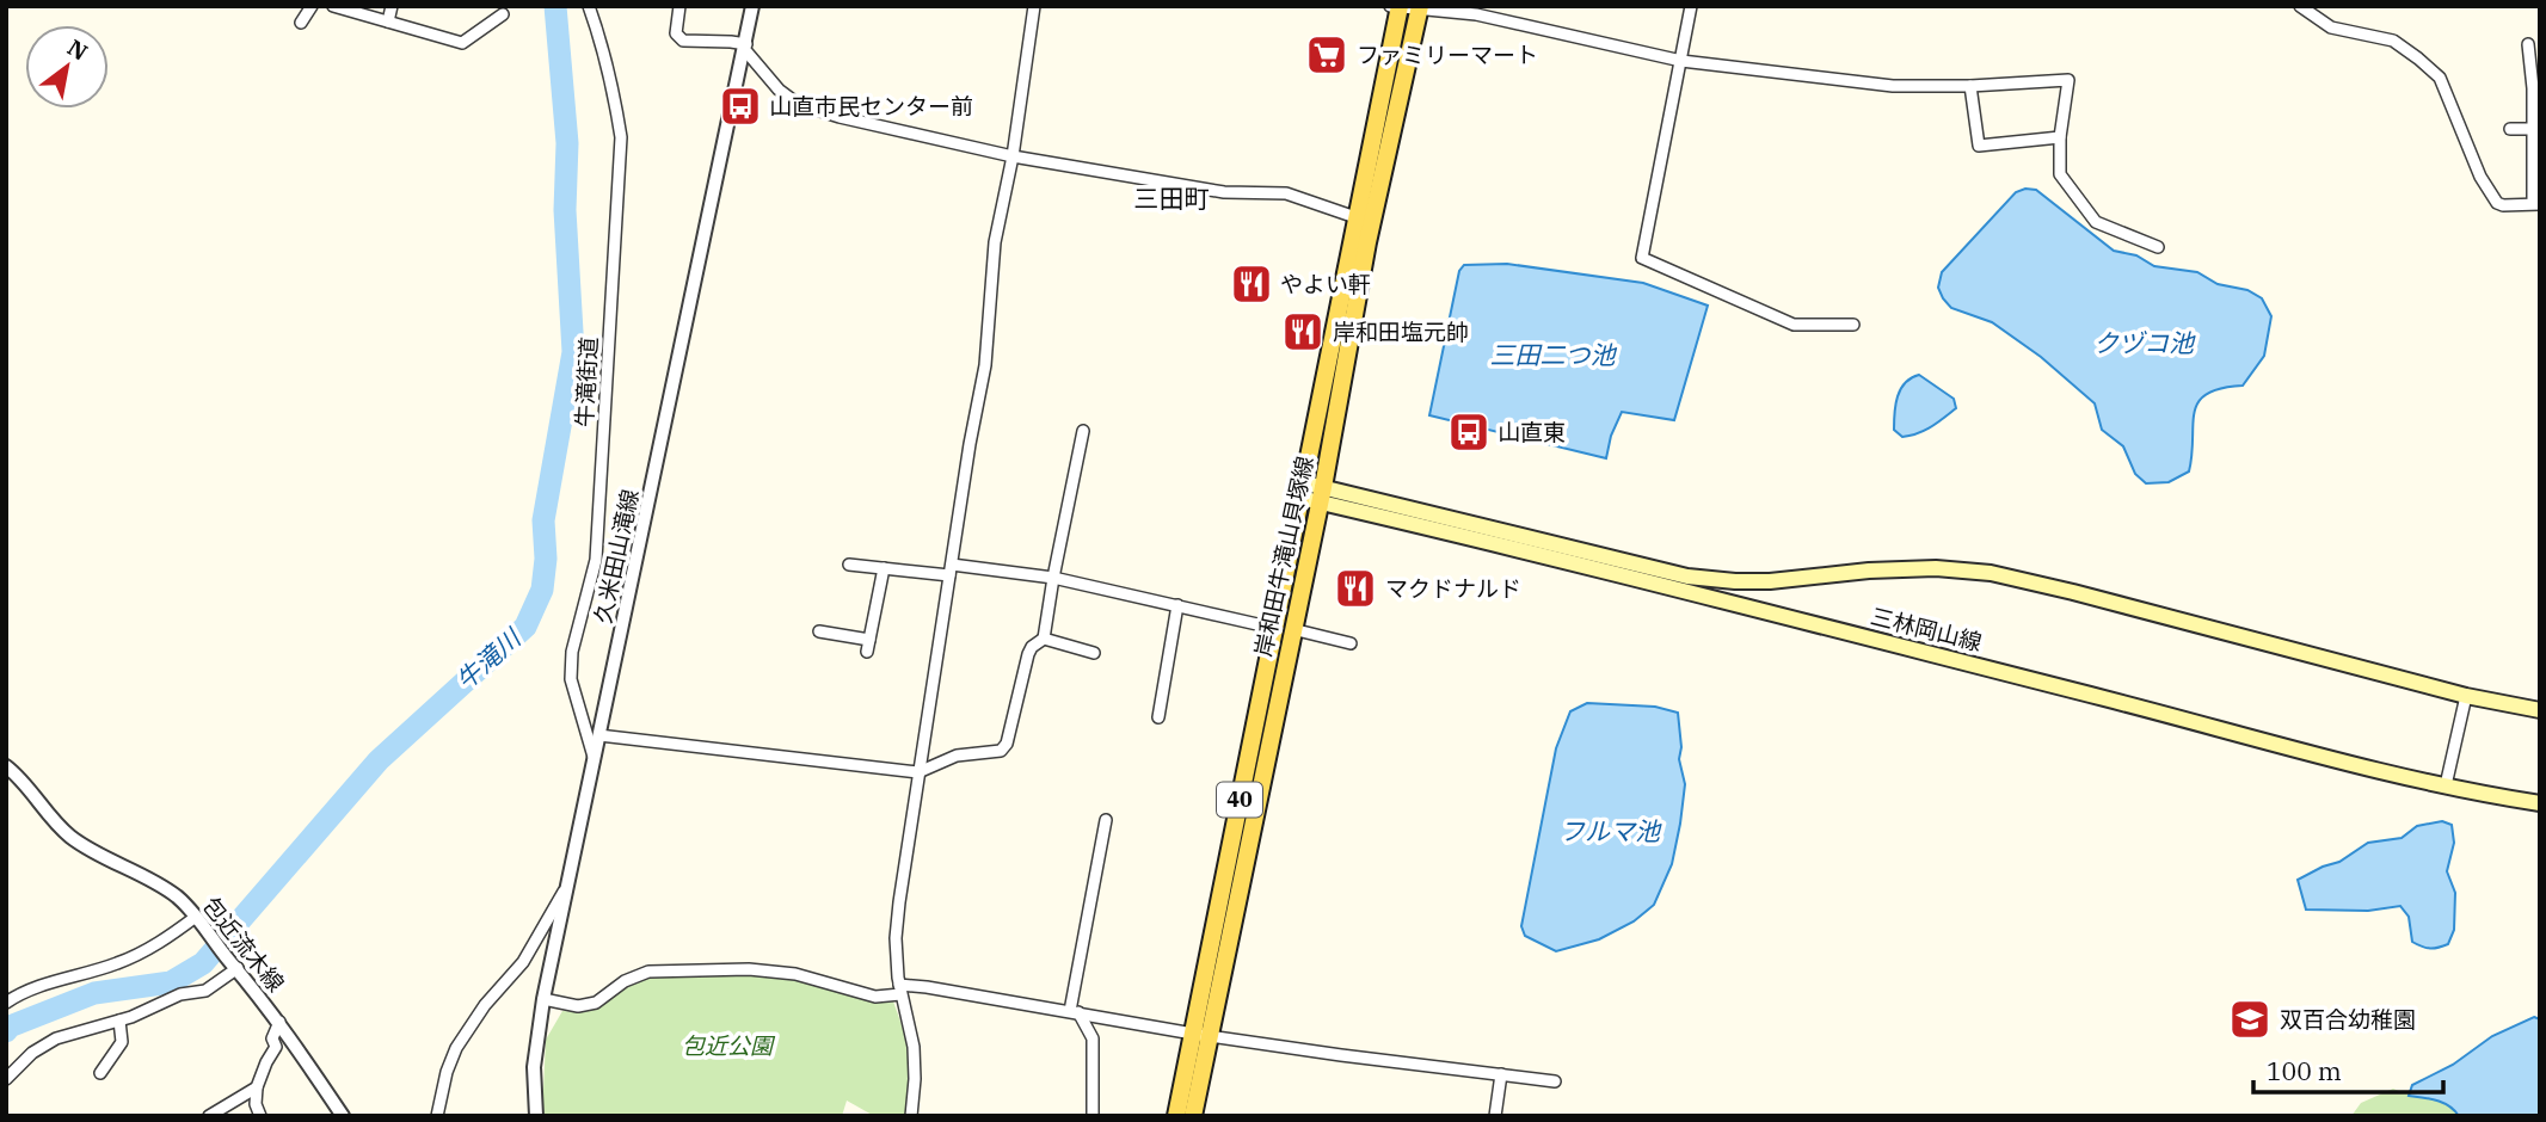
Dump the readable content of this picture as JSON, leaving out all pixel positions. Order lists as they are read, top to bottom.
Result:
{
  "streets": {
    "main road": ["岸和田牛滝山貝塚線", "三林岡山線", "40"],
    "street": ["牛滝街道", "久米田山滝線", "包近流木線"]
  },
  "crossings": [
    ["牛滝街道", "久米田山滝線"],
    ["岸和田牛滝山貝塚線", "三林岡山線"]
  ],
  "districts": ["三田町"],
  "water": [
    "クヅコ池",
    "三田二つ池",
    "牛滝川",
    "フルマ池"
  ],
  "parks": ["包近公園"],
  "places": {
    "supermarket": ["ファミリーマート"],
    "bus stop": ["山直市民センター前", "山直東"],
    "restaurant": ["やよい軒", "岸和田塩元帥", "マクドナルド"],
    "school or university": ["双百合幼稚園"]
  },
  "scale_bar": "100 m",
  "north": "top right"
}
